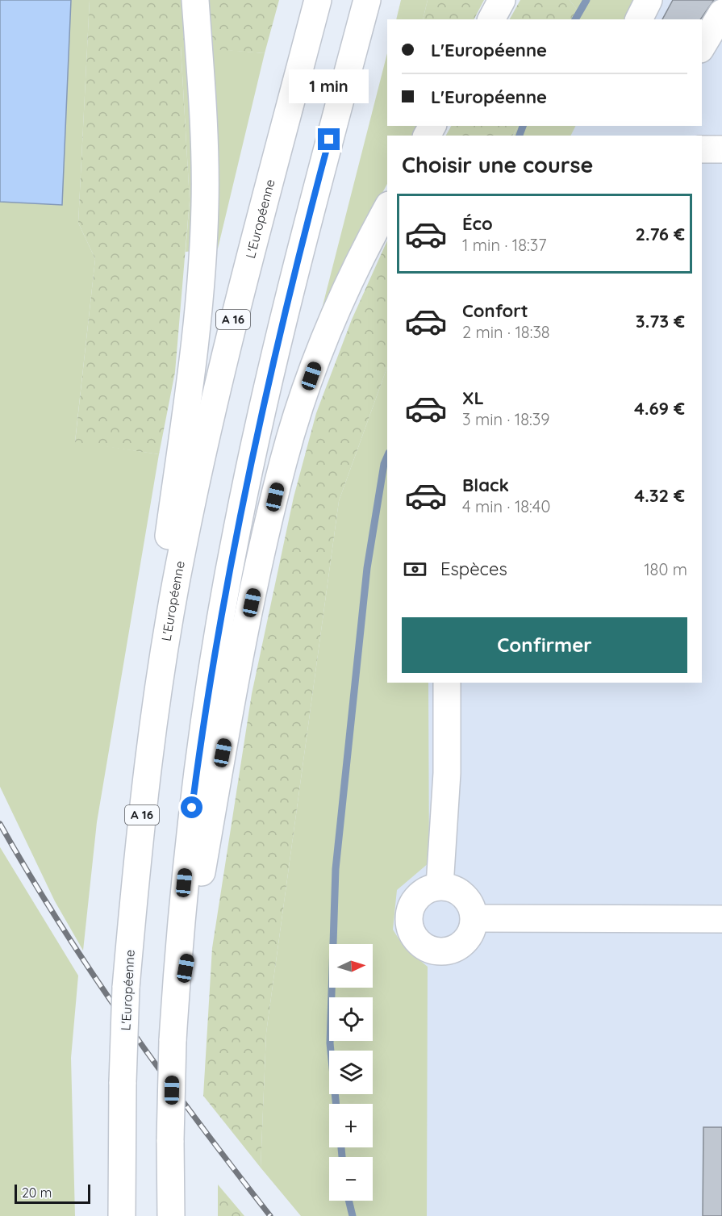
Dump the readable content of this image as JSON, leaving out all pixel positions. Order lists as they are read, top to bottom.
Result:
{
  "streets": {
    "main road": ["L'Européenne", "A 16"]
  },
  "scale_bar": "20 m",
  "north": "right",
  "page": {
    "banner": ["L'Européenne", "L'Européenne"],
    "bubble": "1 min",
    "heading": "Choisir une course",
    "list": [
      {
        "name": "Éco",
        "note": "1 min · 18:37",
        "value": "2.76 €"
      },
      {
        "name": "Confort",
        "note": "2 min · 18:38",
        "value": "3.73 €"
      },
      {
        "name": "XL",
        "note": "3 min · 18:39",
        "value": "4.69 €"
      },
      {
        "name": "Black",
        "note": "4 min · 18:40",
        "value": "4.32 €"
      }
    ],
    "pay": ["Espèces", "180 m"],
    "buttons": "Confirmer",
    "map_buttons": ["+", "−"],
    "scale": "20 m"
  }
}
